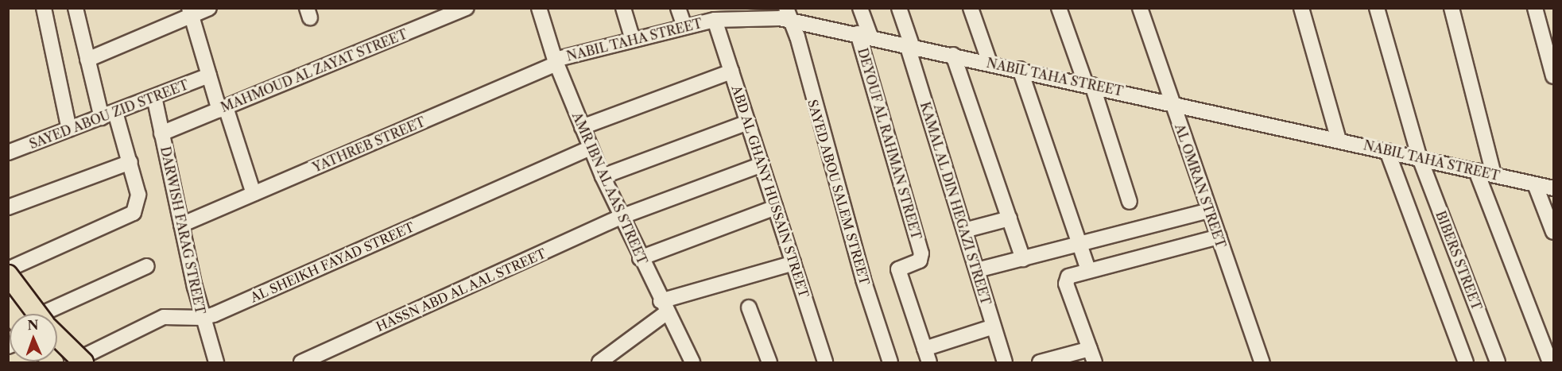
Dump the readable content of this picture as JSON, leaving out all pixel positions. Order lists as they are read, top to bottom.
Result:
{
  "streets": {
    "street": [
      "NABIL TAHA STREET",
      "MAHMOUD AL ZAYAT STREET",
      "SAYED ABOU ZID STREET",
      "DEYOUF AL RAHMAN STREET",
      "YATHREB STREET",
      "AL OMRAN STREET",
      "AMR IBN AL AAS STREET",
      "ABD AL GHANY HUSSAIN STREET",
      "SAYED ABOU SALEM STREET",
      "KAMAL AL DIN HEGAZI STREET",
      "DARWISH FARAG STREET",
      "BIBERS STREET",
      "AL SHEIKH FAYAD STREET",
      "HASSN ABD AL AAL STREET"
    ]
  },
  "crossings": [
    ["NABIL TAHA STREET", "DEYOUF AL RAHMAN STREET"],
    ["NABIL TAHA STREET", "YATHREB STREET"],
    ["NABIL TAHA STREET", "AL OMRAN STREET"],
    ["NABIL TAHA STREET", "AMR IBN AL AAS STREET"],
    ["NABIL TAHA STREET", "ABD AL GHANY HUSSAIN STREET"],
    ["NABIL TAHA STREET", "SAYED ABOU SALEM STREET"],
    ["NABIL TAHA STREET", "KAMAL AL DIN HEGAZI STREET"],
    ["NABIL TAHA STREET", "BIBERS STREET"],
    ["MAHMOUD AL ZAYAT STREET", "DARWISH FARAG STREET"],
    ["SAYED ABOU ZID STREET", "DARWISH FARAG STREET"],
    ["YATHREB STREET", "AMR IBN AL AAS STREET"],
    ["YATHREB STREET", "DARWISH FARAG STREET"],
    ["AMR IBN AL AAS STREET", "AL SHEIKH FAYAD STREET"],
    ["AMR IBN AL AAS STREET", "HASSN ABD AL AAL STREET"],
    ["ABD AL GHANY HUSSAIN STREET", "HASSN ABD AL AAL STREET"],
    ["DARWISH FARAG STREET", "AL SHEIKH FAYAD STREET"]
  ],
  "north": "top"
}
